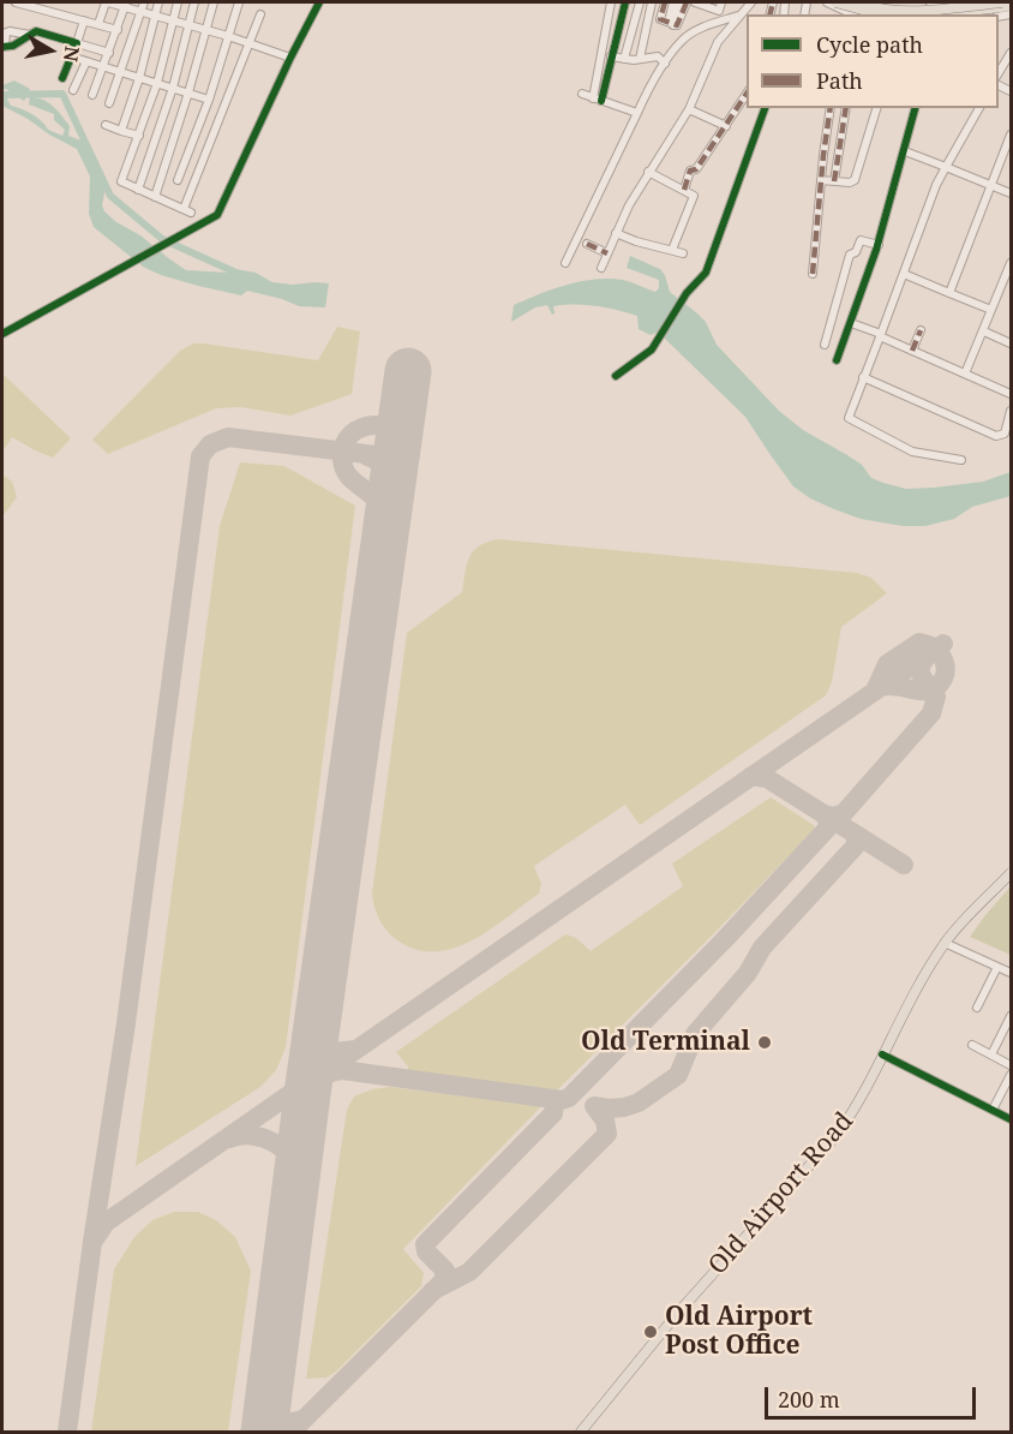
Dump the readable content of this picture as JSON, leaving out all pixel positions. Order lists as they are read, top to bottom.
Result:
{
  "streets": {
    "main road": ["Old Airport Road"]
  },
  "places": ["Old Terminal", "Old Airport Post Office"],
  "legend": ["Cycle path", "Path"],
  "scale_bar": "200 m",
  "north": "right"
}
